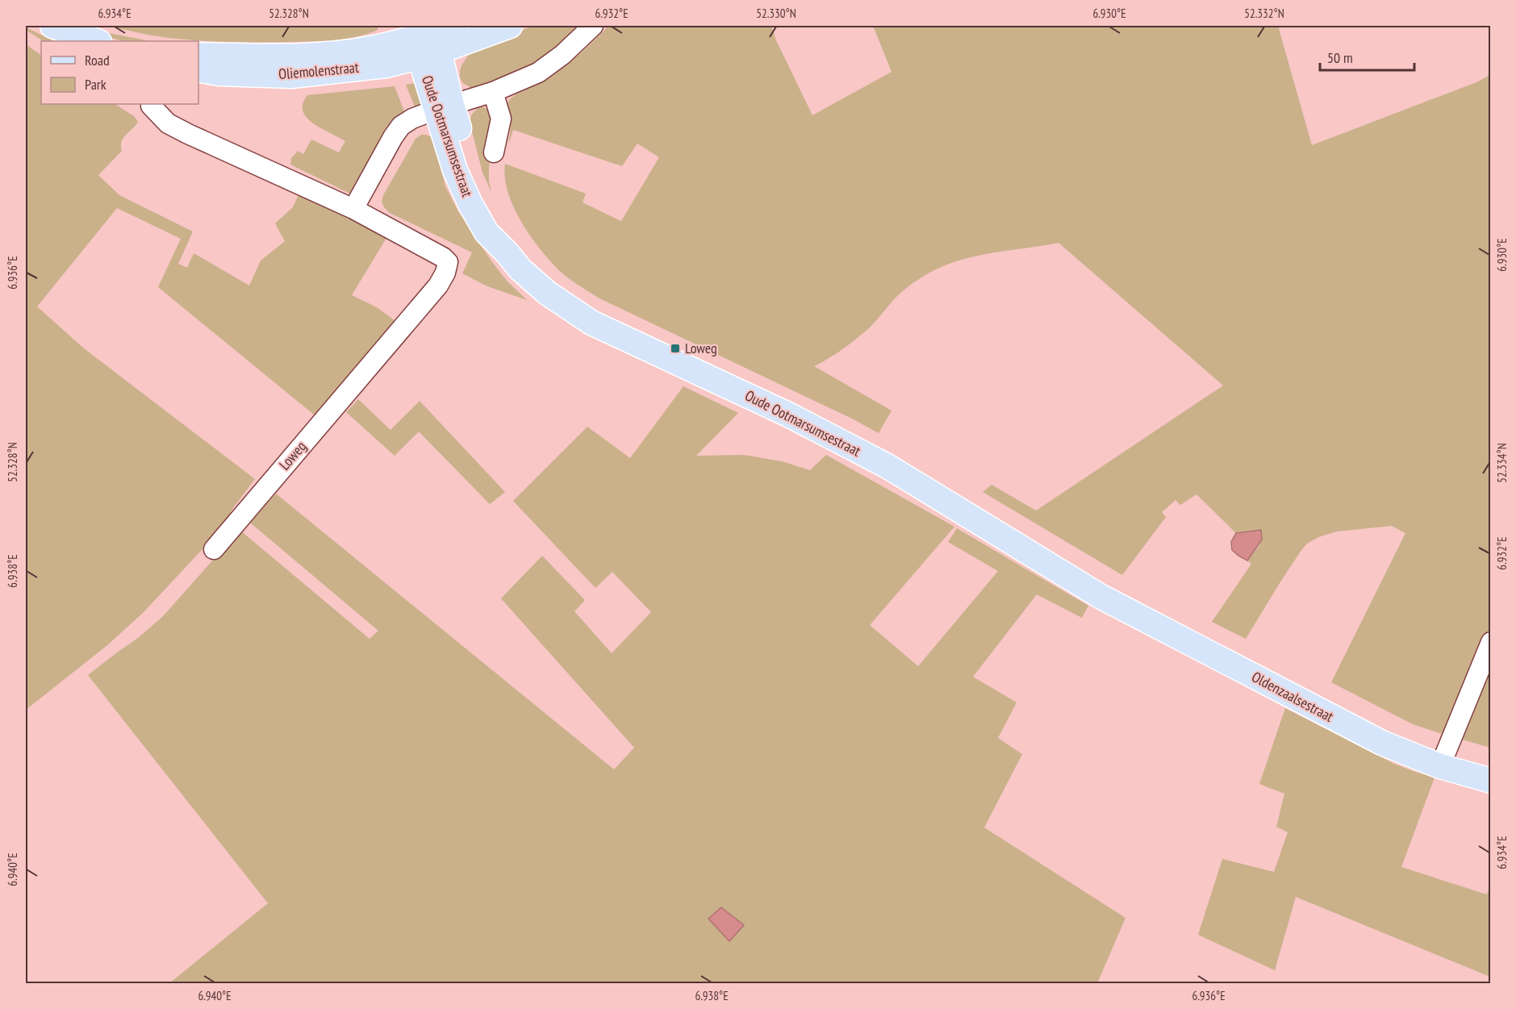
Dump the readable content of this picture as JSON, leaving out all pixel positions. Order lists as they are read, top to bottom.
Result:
{
  "streets": {
    "main road": ["Oliemolenstraat", "Oude Ootmarsumsestraat", "Oldenzaalsestraat"],
    "street": ["Loweg"]
  },
  "crossings": [
    ["Oliemolenstraat", "Oude Ootmarsumsestraat"],
    ["Oude Ootmarsumsestraat", "Oldenzaalsestraat"]
  ],
  "places": {
    "transit": ["Loweg"]
  },
  "legend": ["Road", "Park"],
  "scale_bar": "50 m",
  "coordinates": [
    "6.934°E",
    "52.328°N",
    "6.932°E",
    "52.330°N",
    "6.930°E",
    "52.332°N",
    "6.936°E",
    "52.334°N",
    "6.938°E",
    "6.940°E"
  ]
}
